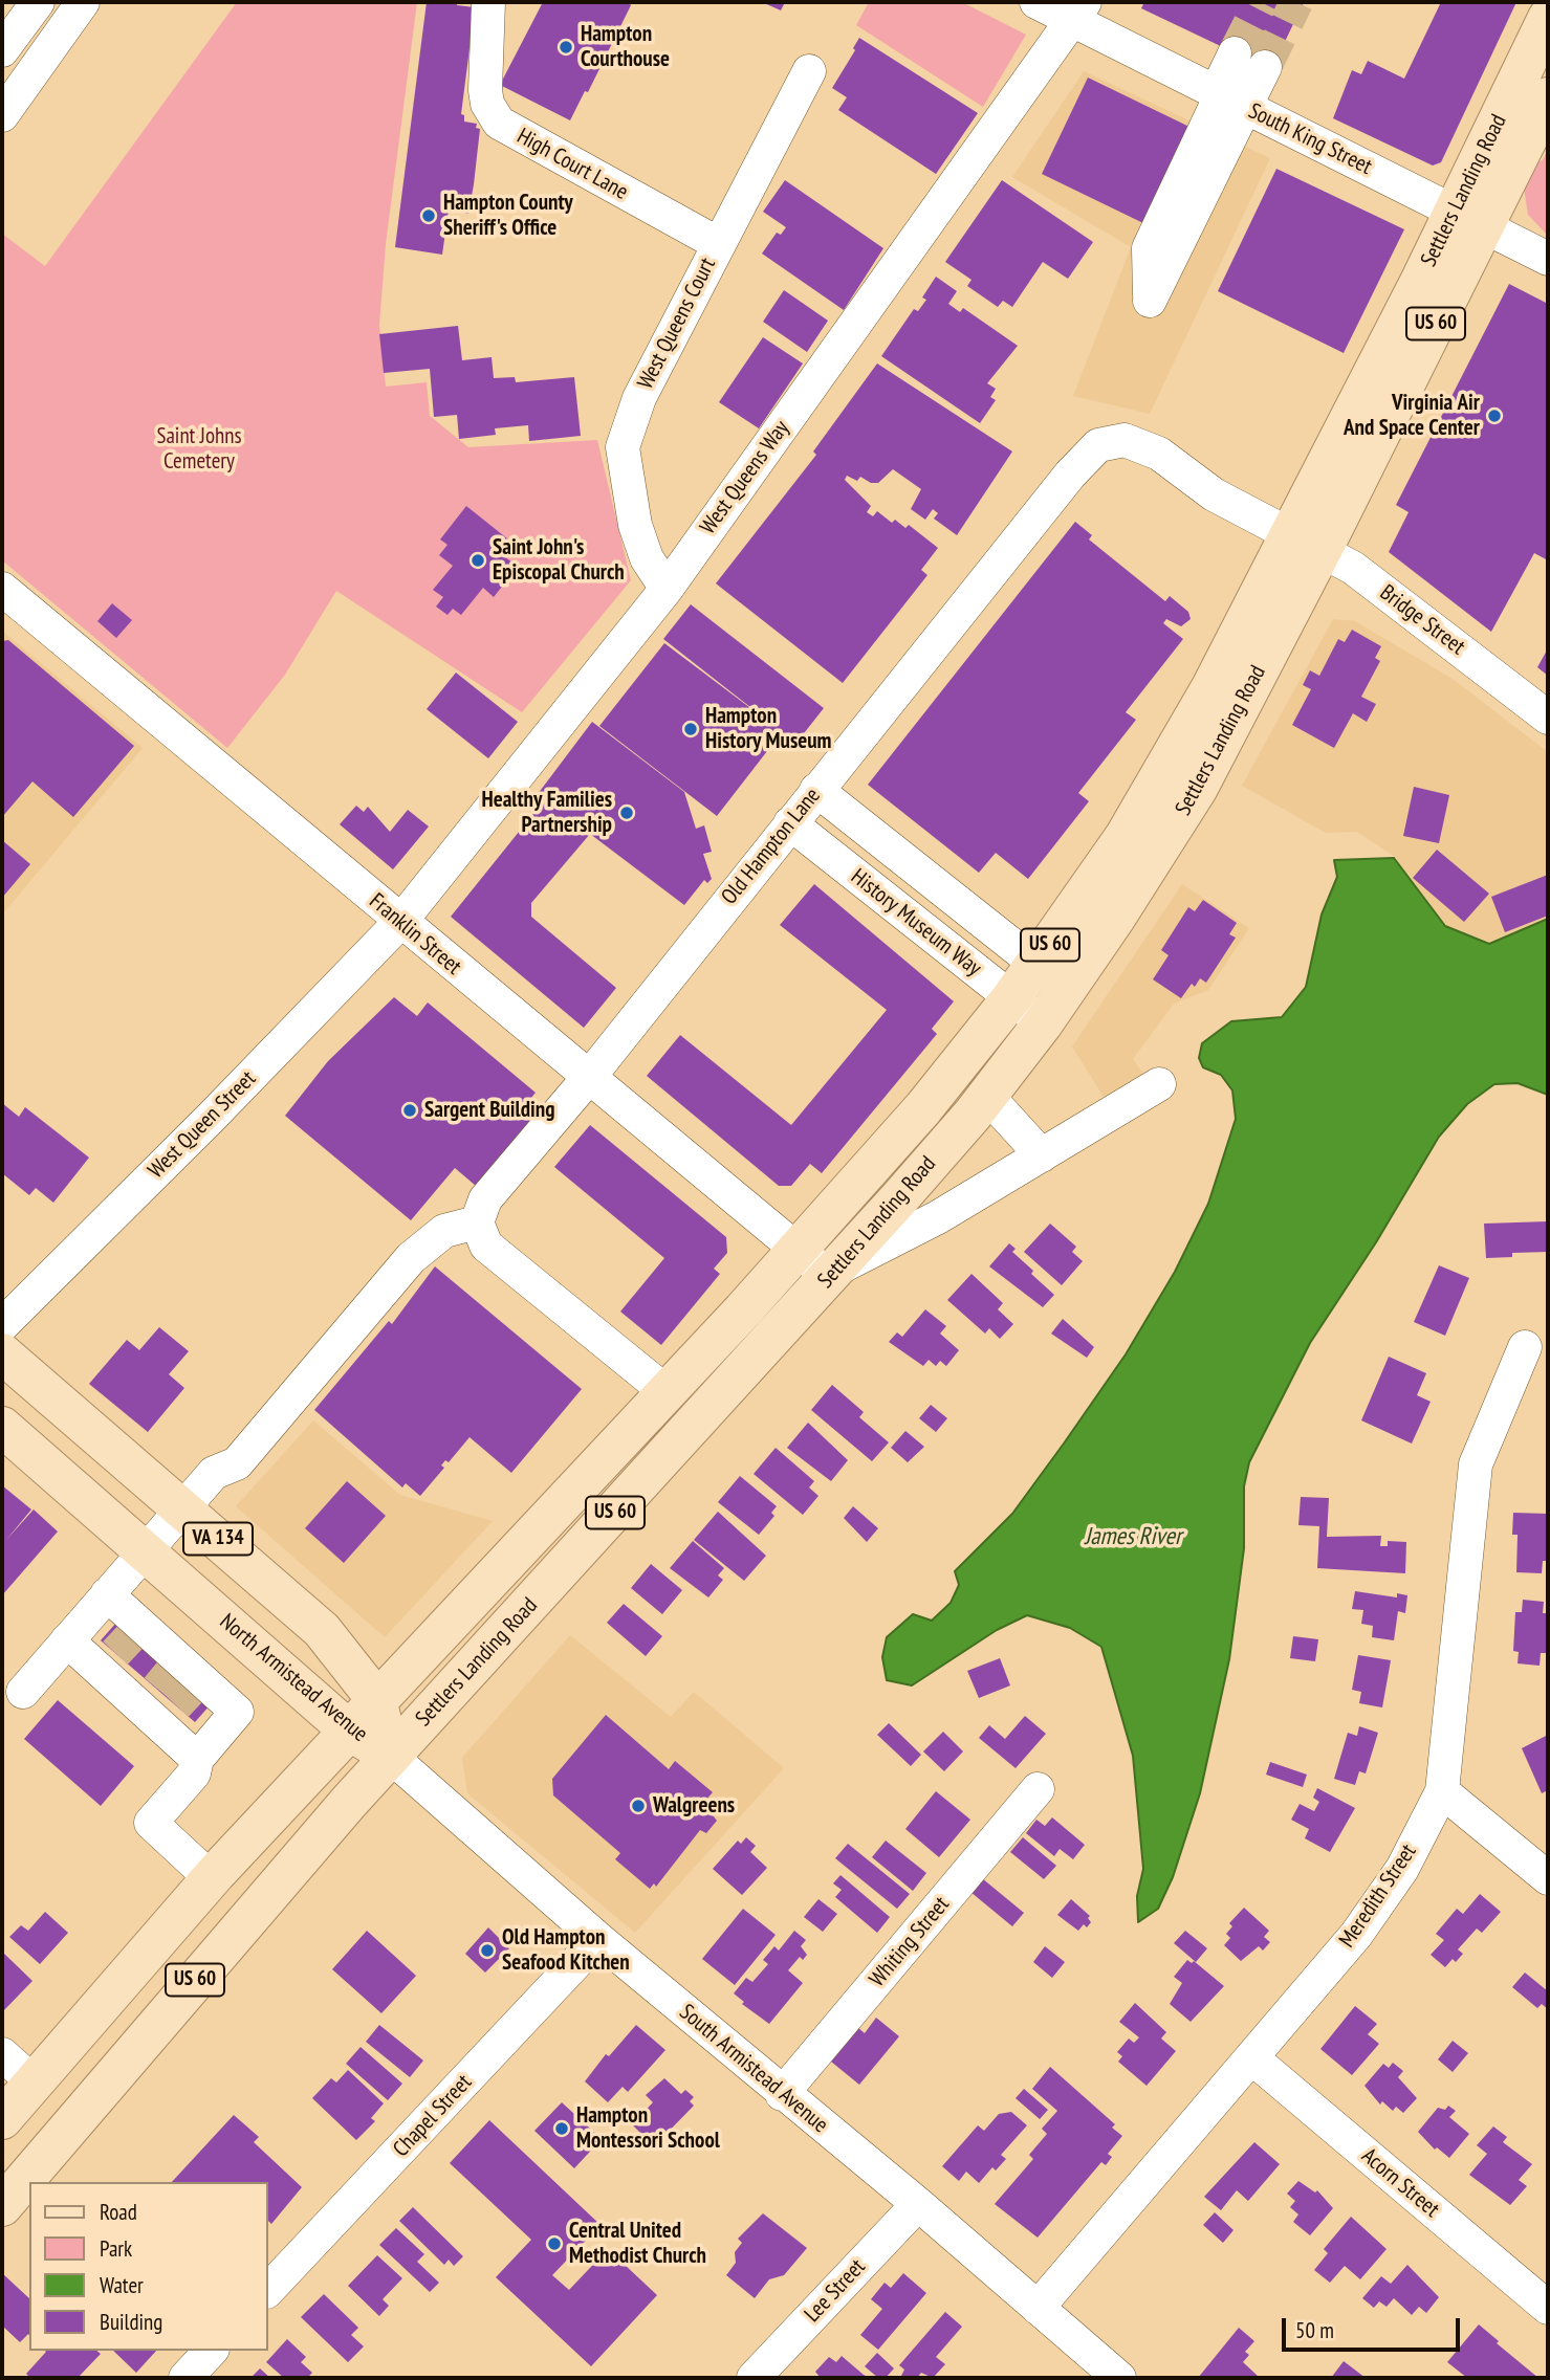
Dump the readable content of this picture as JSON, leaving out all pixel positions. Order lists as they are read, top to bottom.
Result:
{
  "streets": {
    "main road": [
      "Settlers Landing Road",
      "US 60",
      "VA 134",
      "North Armistead Avenue"
    ],
    "street": [
      "South King Street",
      "High Court Lane",
      "West Queens Court",
      "West Queens Way",
      "Bridge Street",
      "Old Hampton Lane",
      "History Museum Way",
      "Franklin Street",
      "West Queen Street",
      "Meredith Street",
      "Whiting Street",
      "South Armistead Avenue",
      "Chapel Street",
      "Acorn Street",
      "Lee Street"
    ]
  },
  "crossings": [
    ["South King Street", "Settlers Landing Road"],
    ["South King Street", "West Queens Way"],
    ["High Court Lane", "West Queens Court"],
    ["Settlers Landing Road", "Bridge Street"],
    ["Settlers Landing Road", "Old Hampton Lane"],
    ["Settlers Landing Road", "History Museum Way"],
    ["Settlers Landing Road", "Franklin Street"],
    ["Settlers Landing Road", "North Armistead Avenue"],
    ["Settlers Landing Road", "South Armistead Avenue"],
    ["West Queens Court", "West Queens Way"],
    ["West Queens Way", "Franklin Street"],
    ["West Queens Way", "West Queen Street"],
    ["Bridge Street", "Old Hampton Lane"],
    ["Old Hampton Lane", "History Museum Way"],
    ["Old Hampton Lane", "Franklin Street"],
    ["Franklin Street", "West Queen Street"],
    ["North Armistead Avenue", "South Armistead Avenue"],
    ["Meredith Street", "South Armistead Avenue"],
    ["Meredith Street", "Acorn Street"],
    ["Whiting Street", "South Armistead Avenue"],
    ["South Armistead Avenue", "Chapel Street"],
    ["South Armistead Avenue", "Lee Street"]
  ],
  "water": ["James River"],
  "parks": ["Saint Johns Cemetery"],
  "places": [
    "Hampton Courthouse",
    "Hampton County Sheriff's Office",
    "Virginia Air And Space Center",
    "Saint John's Episcopal Church",
    "Hampton History Museum",
    "Healthy Families Partnership",
    "Sargent Building",
    "Walgreens",
    "Old Hampton Seafood Kitchen",
    "Hampton Montessori School",
    "Central United Methodist Church"
  ],
  "legend": [
    "Road",
    "Park",
    "Water",
    "Building"
  ],
  "scale_bar": "50 m"
}
